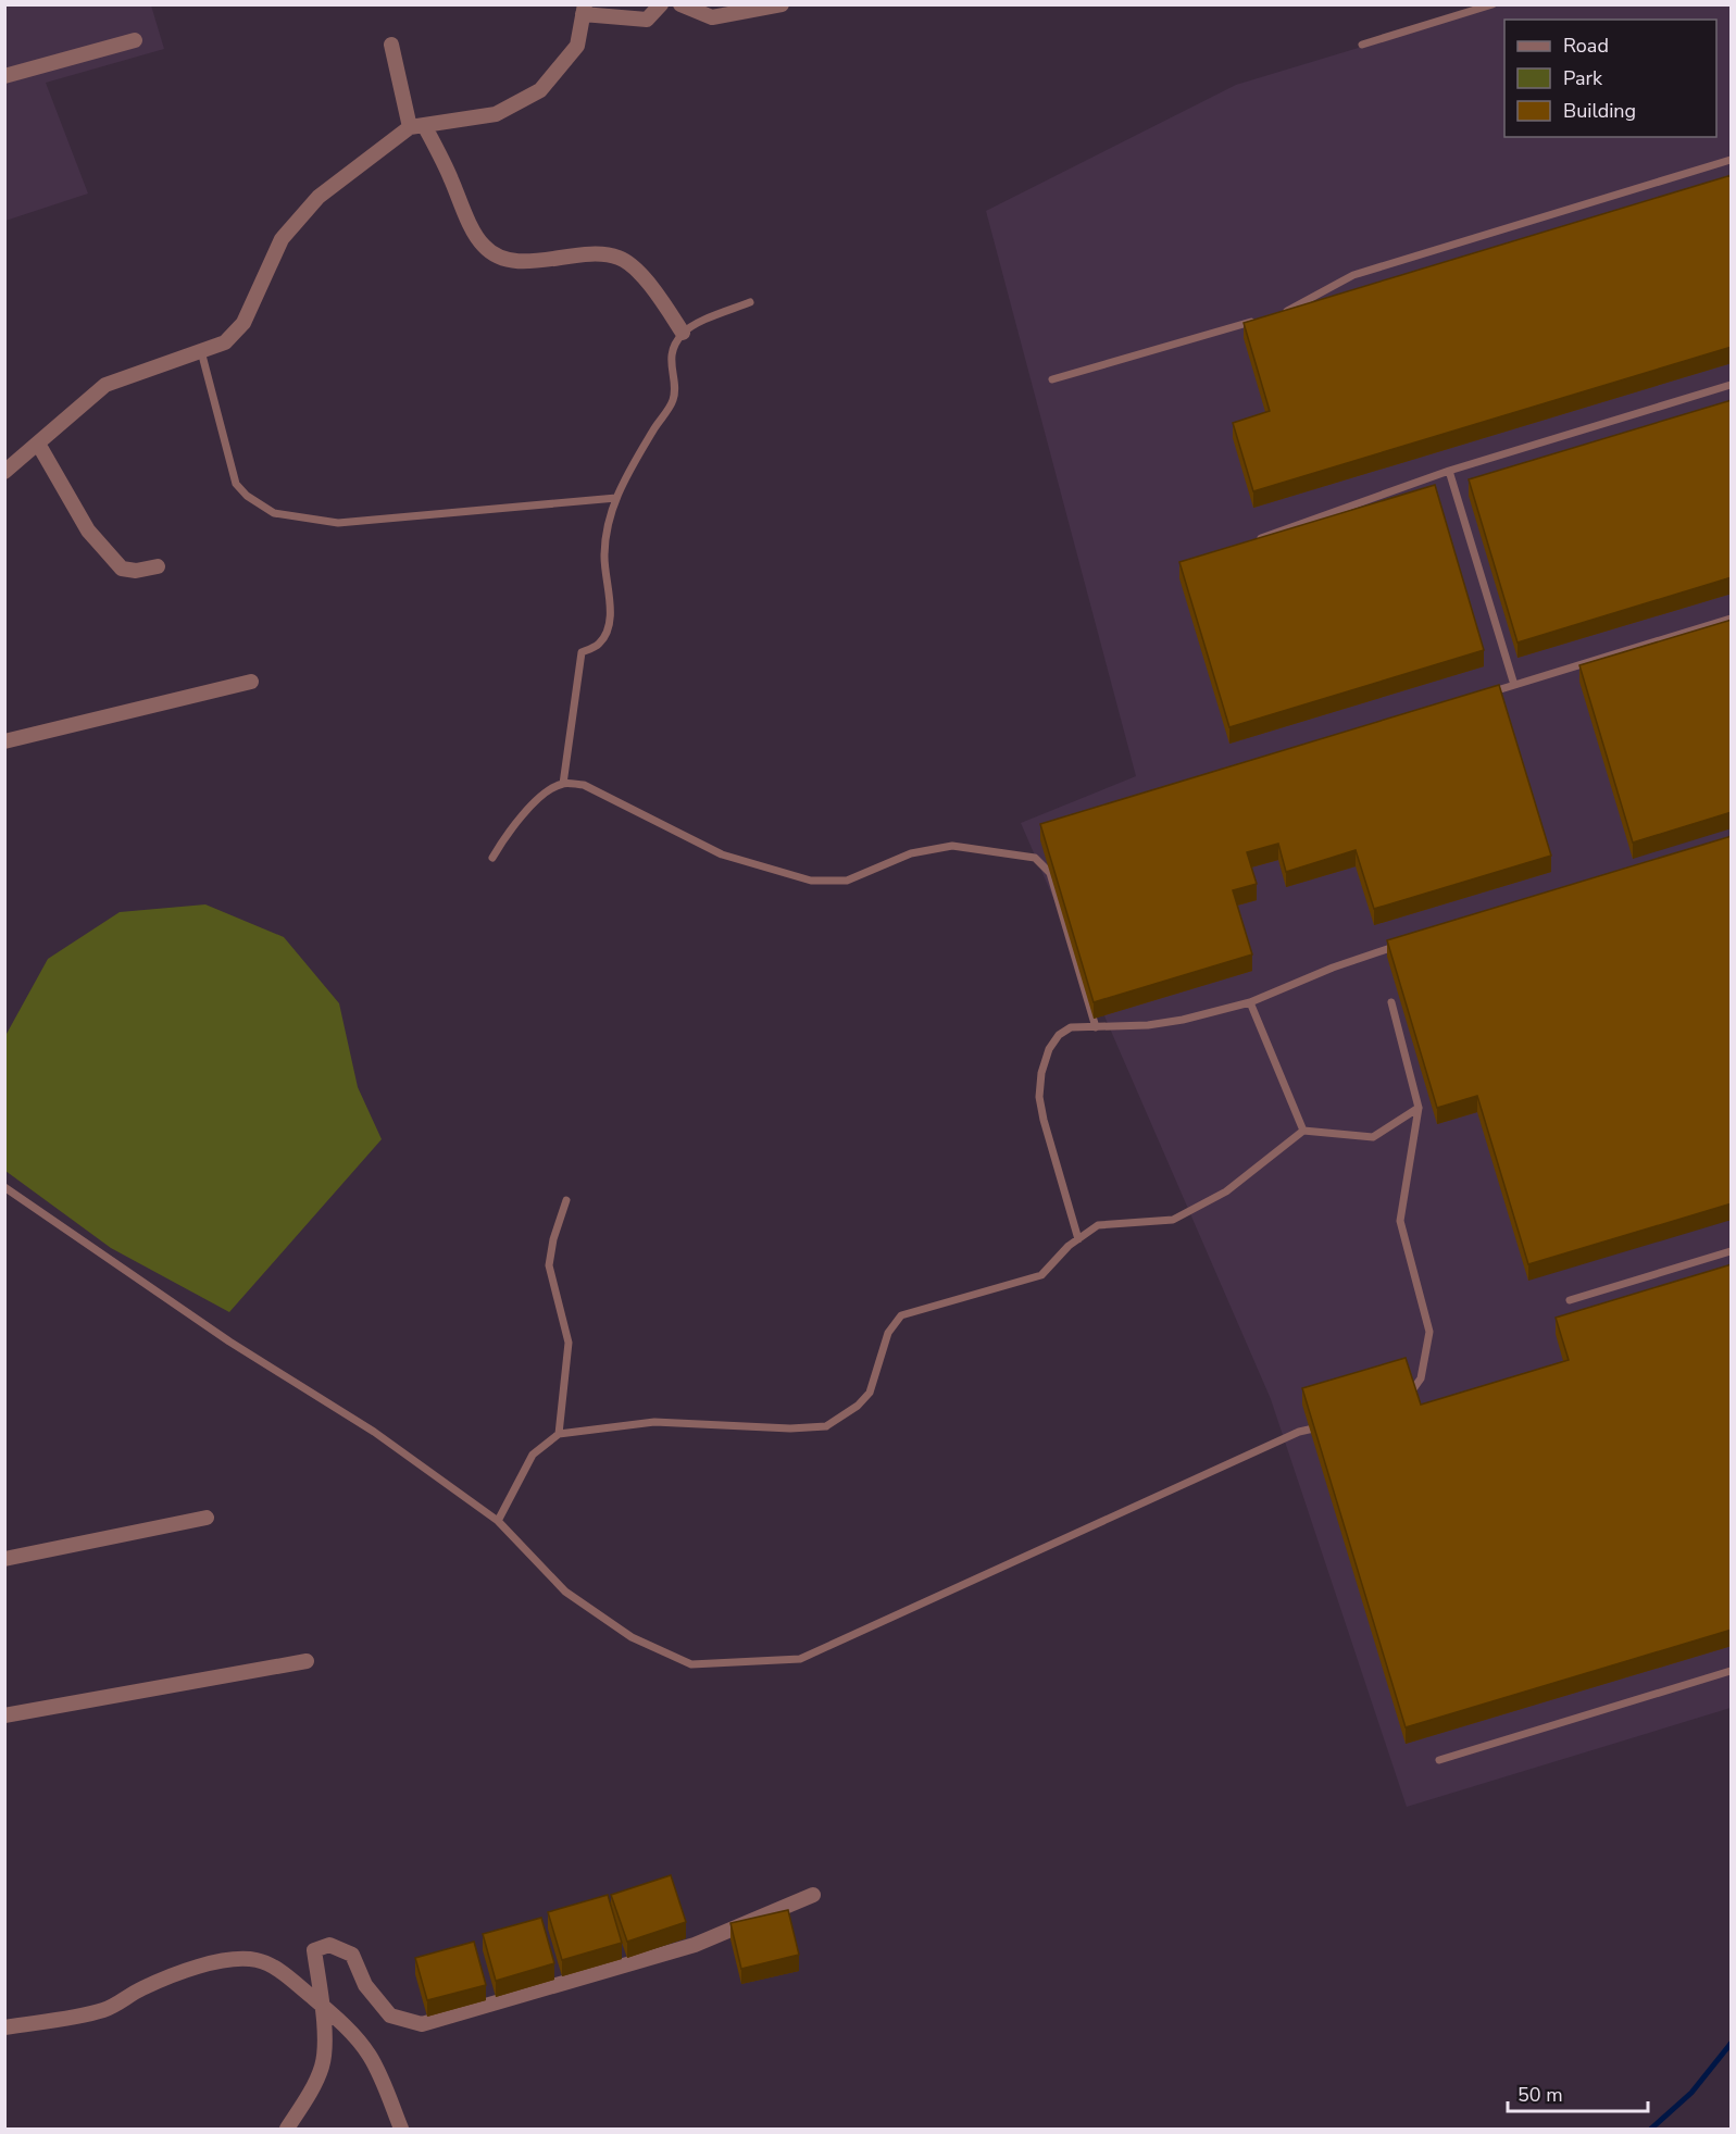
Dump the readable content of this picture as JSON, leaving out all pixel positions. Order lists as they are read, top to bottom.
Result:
{
  "legend": ["Road", "Park", "Building"],
  "scale_bar": "50 m"
}
